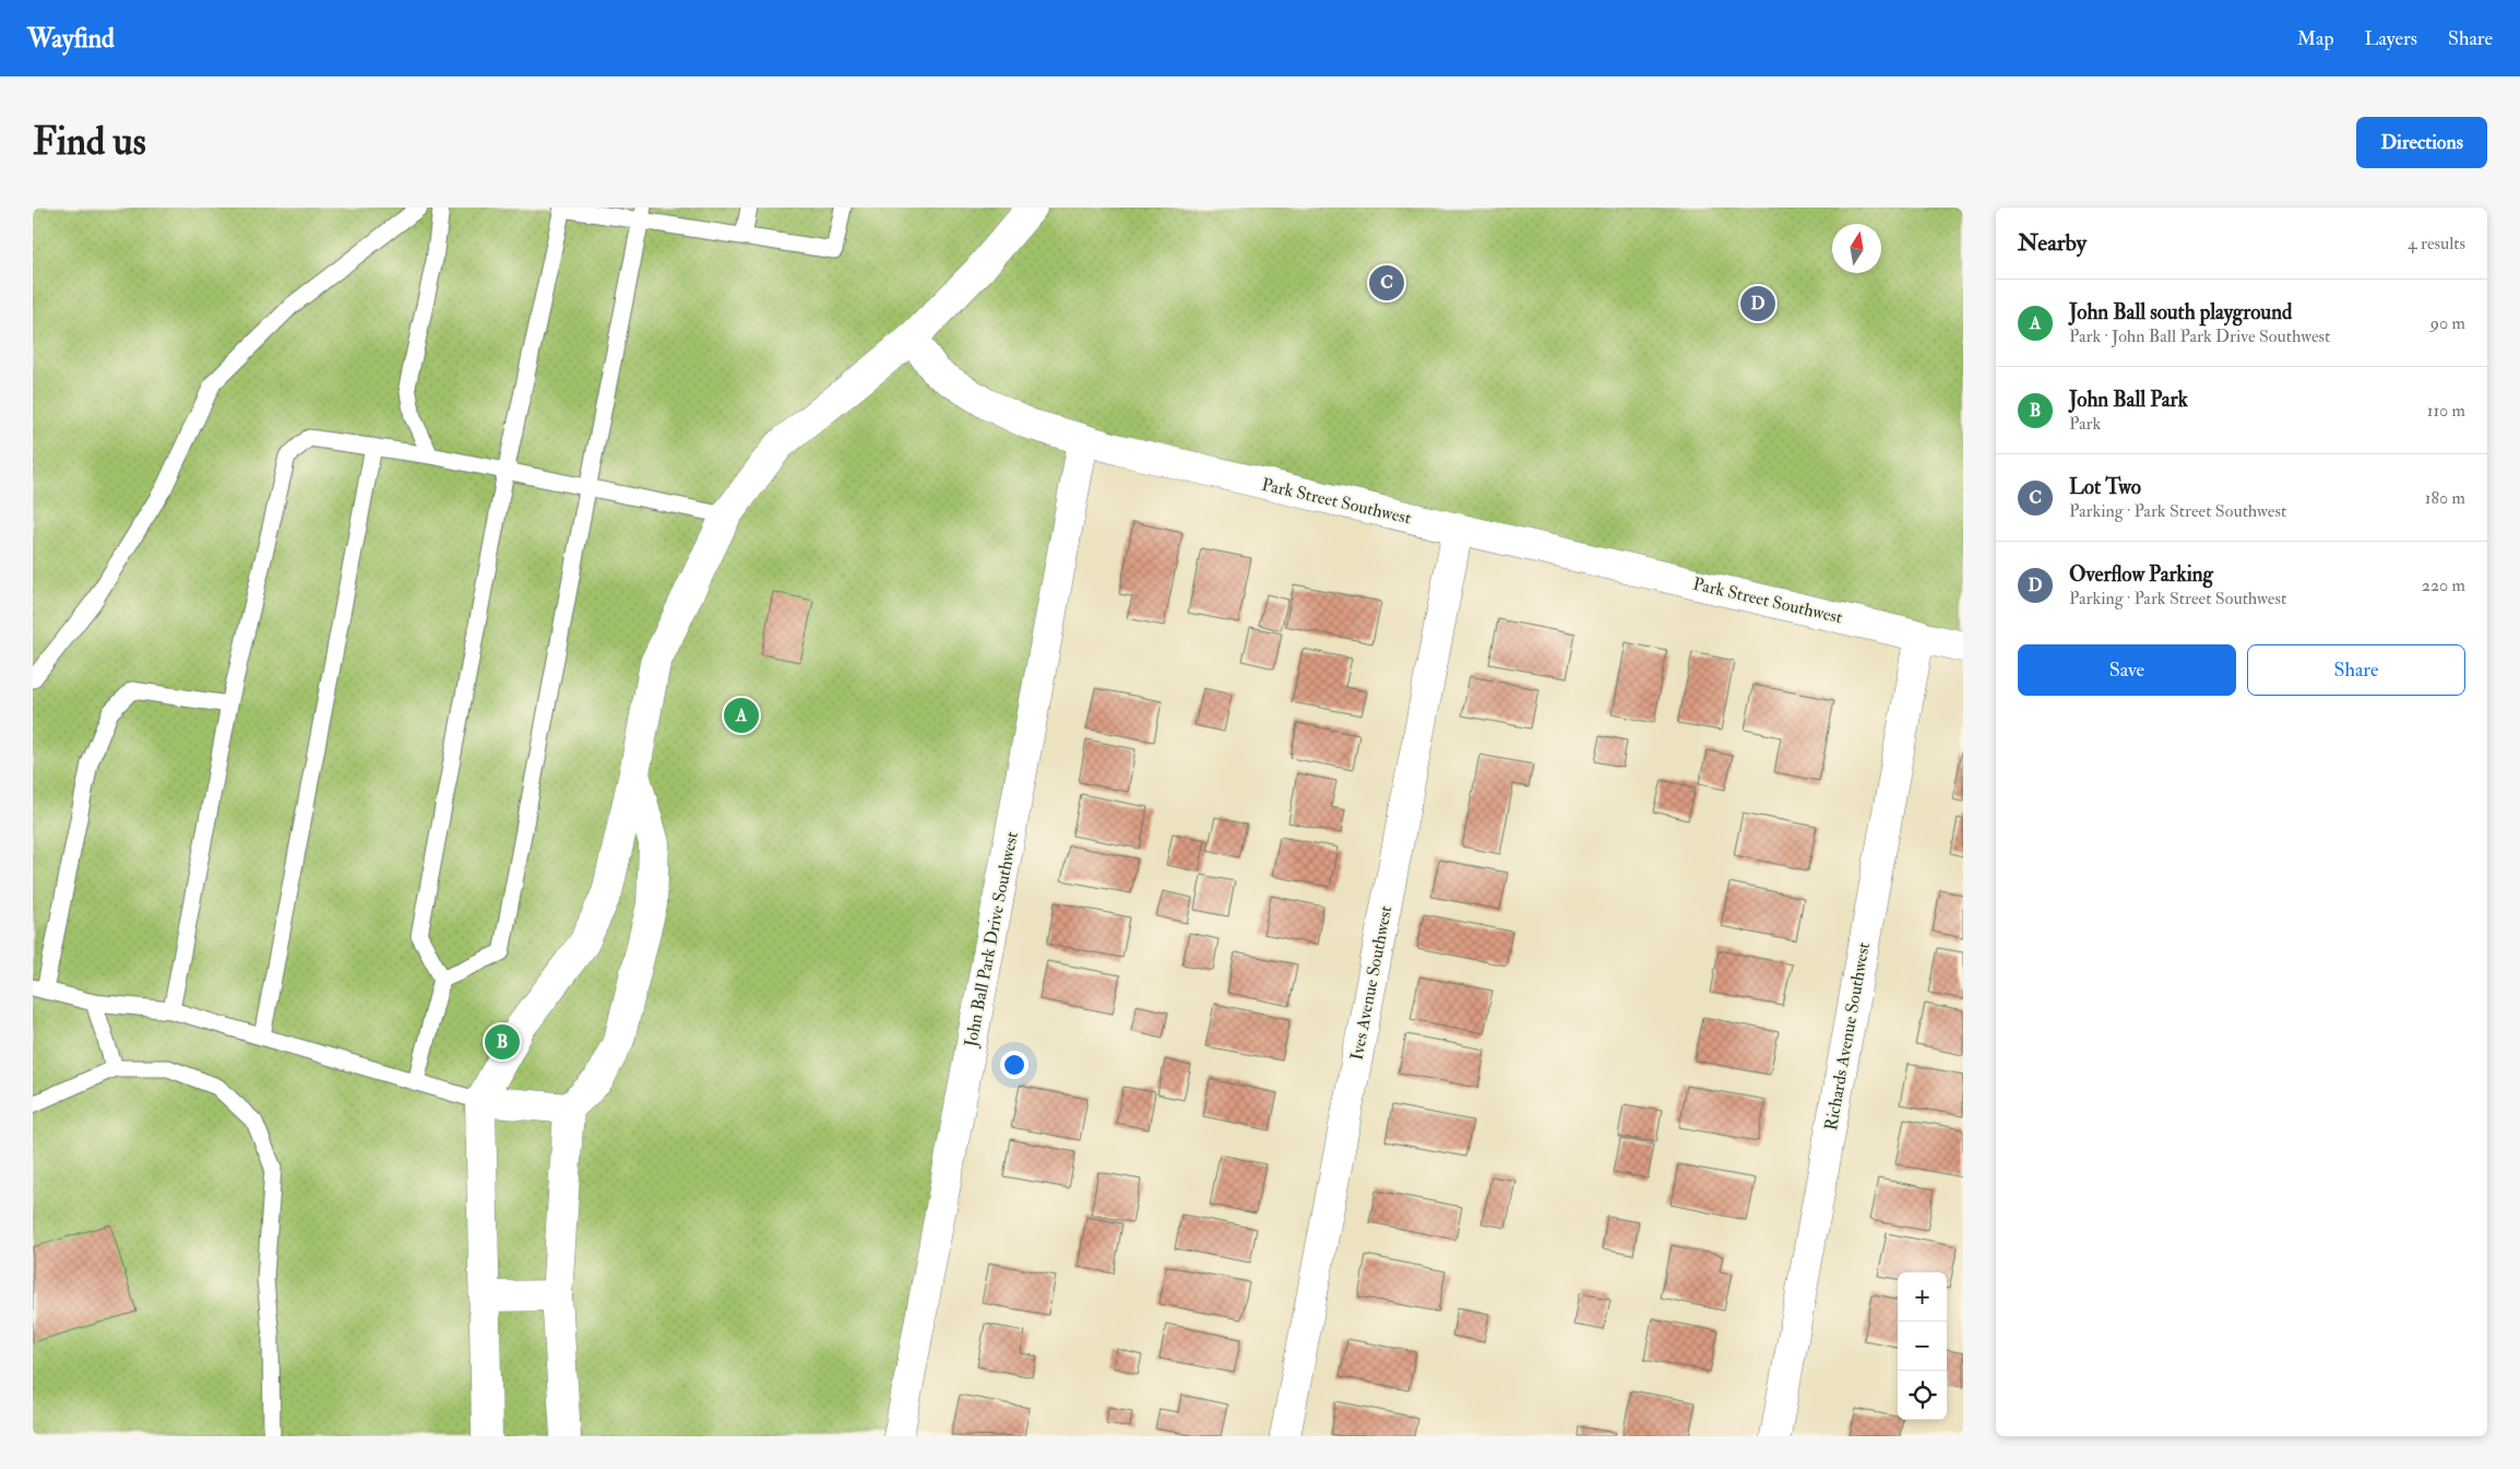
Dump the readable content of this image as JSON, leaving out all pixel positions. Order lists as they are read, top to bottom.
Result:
{
  "streets": {
    "street": [
      "Park Street Southwest",
      "John Ball Park Drive Southwest",
      "Ives Avenue Southwest",
      "Richards Avenue Southwest"
    ]
  },
  "crossings": [
    ["Park Street Southwest", "John Ball Park Drive Southwest"],
    ["Park Street Southwest", "Ives Avenue Southwest"],
    ["Park Street Southwest", "Richards Avenue Southwest"]
  ],
  "north": "top",
  "page": {
    "header": "Wayfind",
    "nav": ["Map", "Layers", "Share"],
    "buttons": [
      "Directions",
      ["Save", "Share"]
    ],
    "title": "Find us",
    "heading": ["Nearby", "4 results"],
    "pins": [
      "C",
      "D",
      "A",
      "B"
    ],
    "list": [
      {
        "mark": "A",
        "name": "John Ball south playground",
        "note": "Park · John Ball Park Drive Southwest",
        "value": "90 m"
      },
      {
        "mark": "B",
        "name": "John Ball Park",
        "note": "Park",
        "value": "110 m"
      },
      {
        "mark": "C",
        "name": "Lot Two",
        "note": "Parking · Park Street Southwest",
        "value": "180 m"
      },
      {
        "mark": "D",
        "name": "Overflow Parking",
        "note": "Parking · Park Street Southwest",
        "value": "220 m"
      }
    ],
    "map_buttons": ["+", "−"]
  }
}
